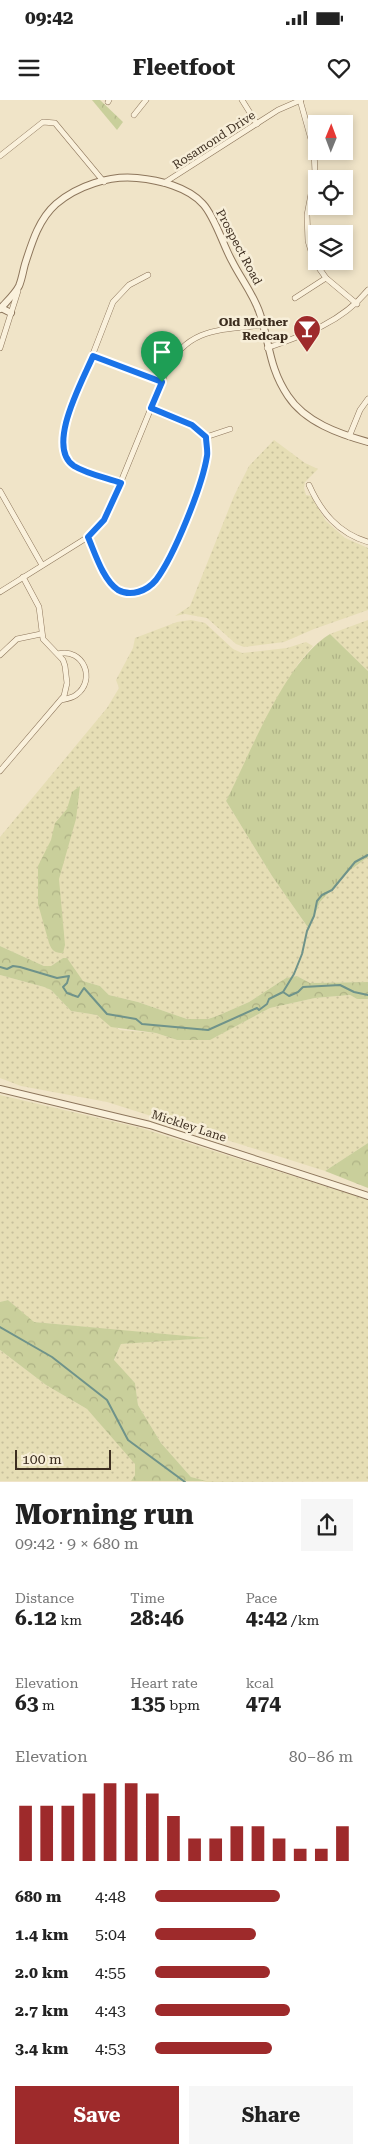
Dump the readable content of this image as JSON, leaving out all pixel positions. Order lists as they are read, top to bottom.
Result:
{
  "streets": {
    "street": ["Rosamond Drive", "Prospect Road", "Mickley Lane"]
  },
  "crossings": [
    ["Rosamond Drive", "Prospect Road"]
  ],
  "places": {
    "bar": ["Old Mother Redcap"]
  },
  "scale_bar": "100 m",
  "north": "top",
  "page": {
    "status": "09:42",
    "header": "Fleetfoot",
    "scale": "100 m",
    "heading": ["Morning run", "09:42 · 9 × 680 m"],
    "stats": [
      ["Distance", "6.12 km"],
      ["Time", "28:46"],
      ["Pace", "4:42 /km"],
      ["Elevation", "63 m"],
      ["Heart rate", "135 bpm"],
      ["kcal", "474"]
    ],
    "chart": ["Elevation", "80–86 m"],
    "list": [
      {
        "name": "680 m",
        "note": "4:48"
      },
      {
        "name": "1.4 km",
        "note": "5:04"
      },
      {
        "name": "2.0 km",
        "note": "4:55"
      },
      {
        "name": "2.7 km",
        "note": "4:43"
      },
      {
        "name": "3.4 km",
        "note": "4:53"
      }
    ],
    "buttons": ["Save", "Share"]
  }
}
